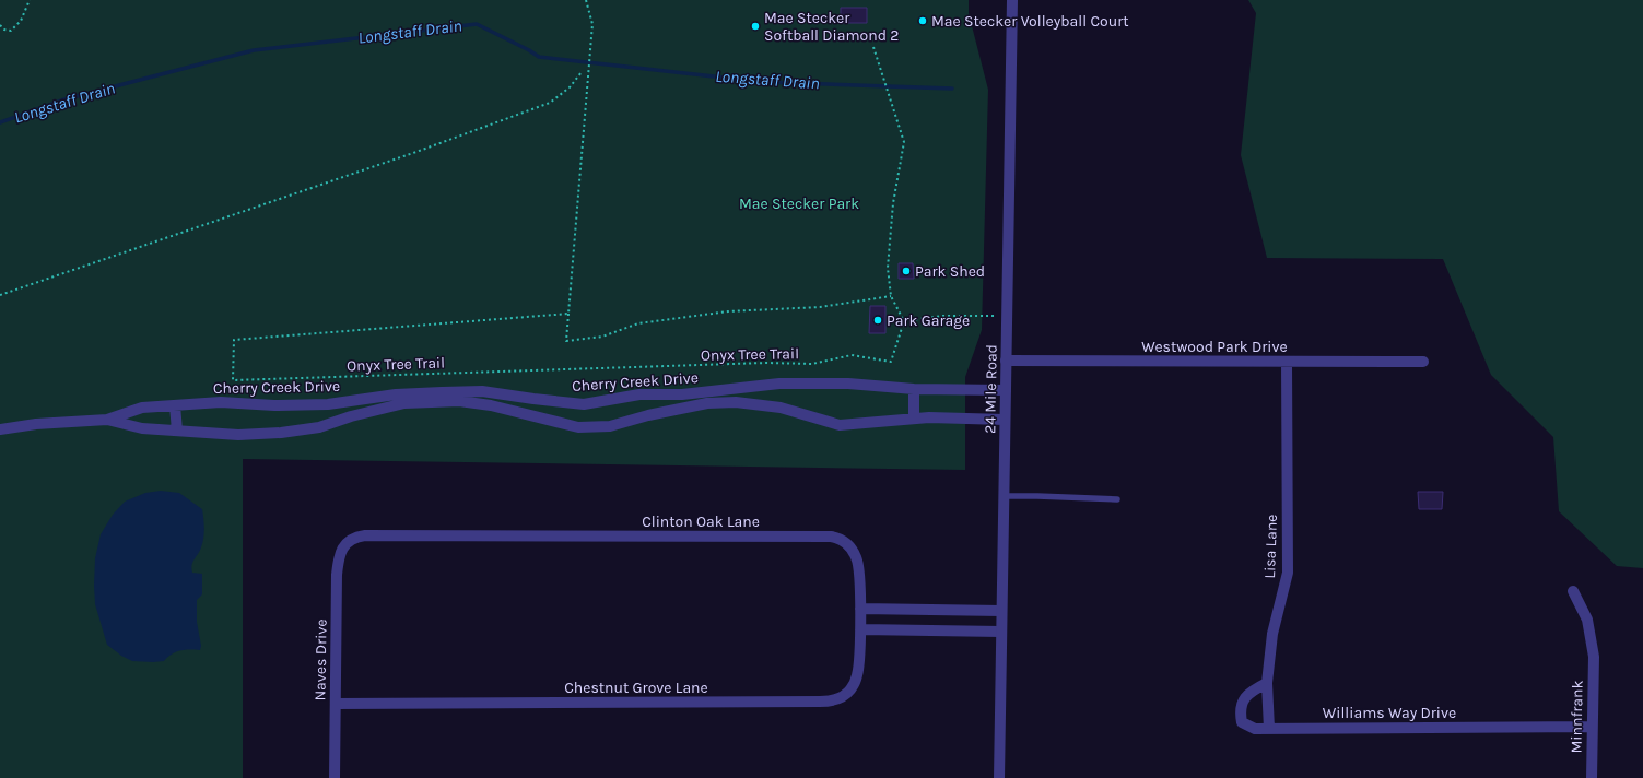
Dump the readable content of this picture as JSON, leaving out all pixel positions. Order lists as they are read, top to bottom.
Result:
{
  "streets": {
    "street": [
      "Westwood Park Drive",
      "Cherry Creek Drive",
      "24 Mile Road",
      "Clinton Oak Lane",
      "Lisa Lane",
      "Naves Drive",
      "Chestnut Grove Lane",
      "Williams Way Drive",
      "Minnfrank"
    ],
    "path": ["Onyx Tree Trail"]
  },
  "crossings": [
    ["Westwood Park Drive", "24 Mile Road"],
    ["Westwood Park Drive", "Lisa Lane"],
    ["Cherry Creek Drive", "24 Mile Road"],
    ["Clinton Oak Lane", "Naves Drive"],
    ["Clinton Oak Lane", "Chestnut Grove Lane"],
    ["Lisa Lane", "Williams Way Drive"],
    ["Naves Drive", "Chestnut Grove Lane"],
    ["Williams Way Drive", "Minnfrank"]
  ],
  "water": ["Longstaff Drain"],
  "parks": ["Mae Stecker Park"],
  "places": [
    "Mae Stecker Volleyball Court",
    "Mae Stecker Softball Diamond 2",
    "Park Shed",
    "Park Garage"
  ]
}
